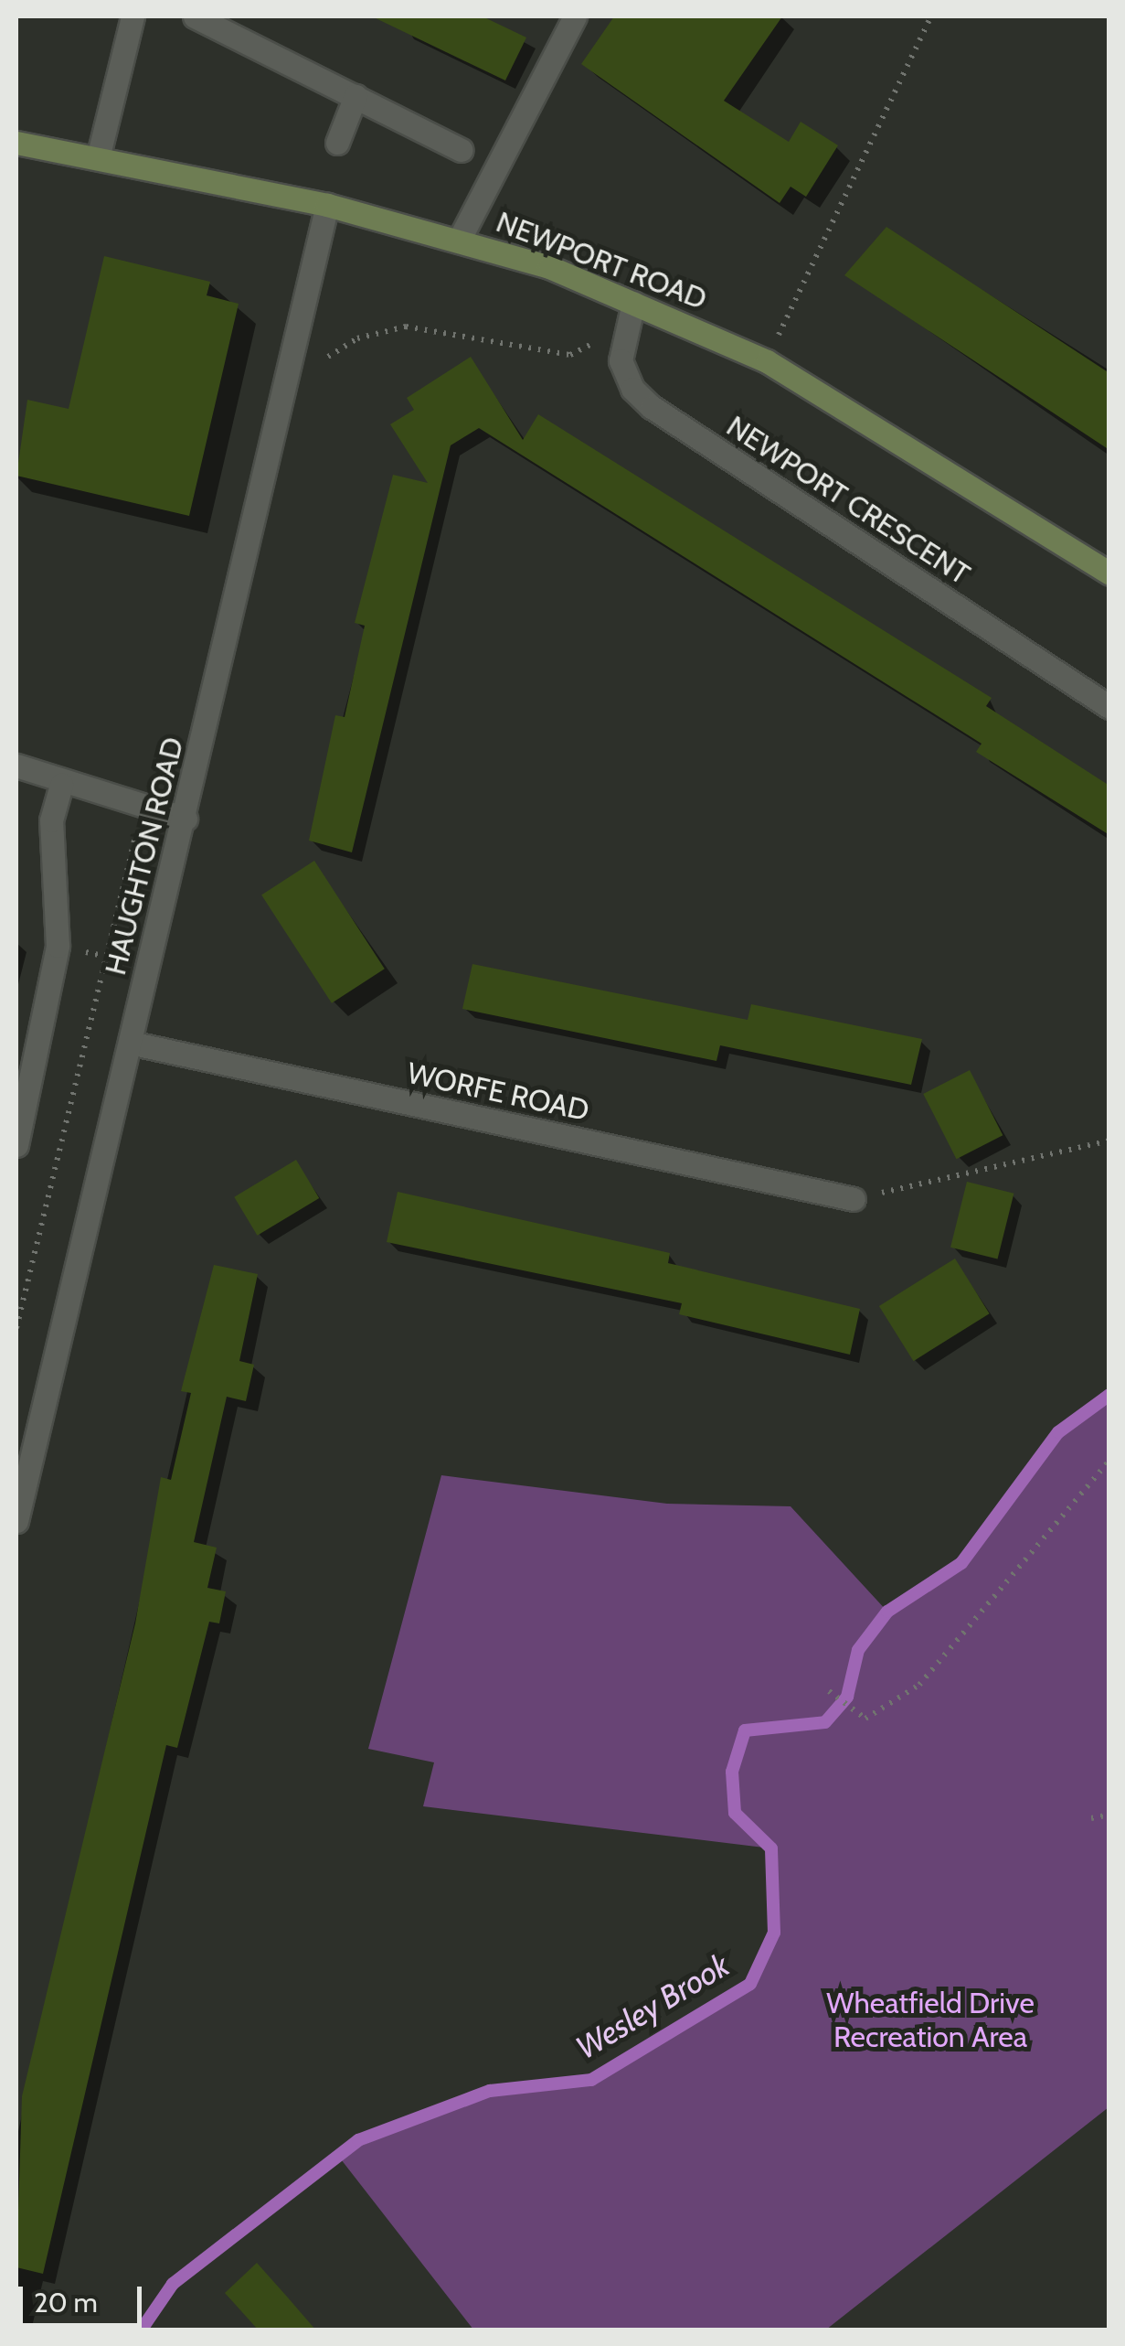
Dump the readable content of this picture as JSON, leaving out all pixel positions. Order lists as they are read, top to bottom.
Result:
{
  "streets": {
    "main road": ["NEWPORT ROAD"],
    "street": ["NEWPORT CRESCENT", "HAUGHTON ROAD", "WORFE ROAD"]
  },
  "crossings": [
    ["NEWPORT ROAD", "NEWPORT CRESCENT"],
    ["NEWPORT ROAD", "HAUGHTON ROAD"],
    ["HAUGHTON ROAD", "WORFE ROAD"]
  ],
  "water": ["Wesley Brook"],
  "parks": ["Wheatfield Drive Recreation Area"],
  "scale_bar": "20 m"
}
